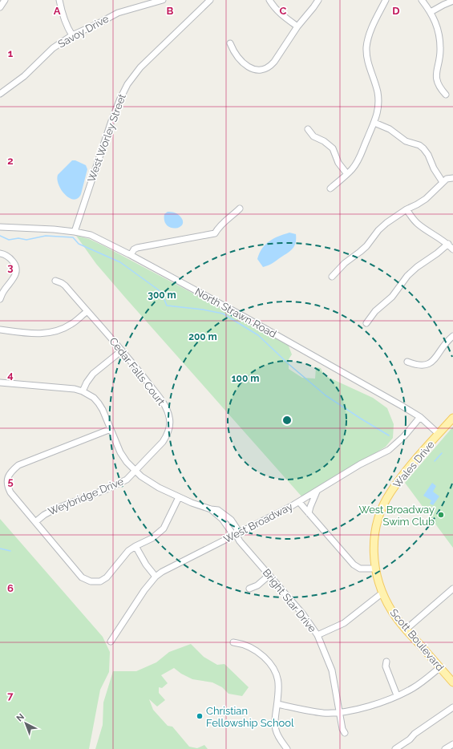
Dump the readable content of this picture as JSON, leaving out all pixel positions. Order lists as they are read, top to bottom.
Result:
{
  "streets": {
    "main road": ["Wales Drive", "Scott Boulevard"],
    "street": [
      "Savoy Drive",
      "West Worley Street",
      "North Strawn Road",
      "Cedar Falls Court",
      "Weybridge Drive",
      "West Broadway",
      "Bright Star Drive"
    ]
  },
  "crossings": [
    ["West Worley Street", "North Strawn Road"],
    ["North Strawn Road", "Wales Drive"],
    ["North Strawn Road", "West Broadway"],
    ["Cedar Falls Court", "Weybridge Drive"],
    ["Wales Drive", "Scott Boulevard"],
    ["West Broadway", "Bright Star Drive"]
  ],
  "places": ["West Broadway Swim Club", "Christian Fellowship School"],
  "north": "top left",
  "grid": {
    "columns": [
      "A",
      "B",
      "C",
      "D"
    ],
    "rows": [
      "1",
      "2",
      "3",
      "4",
      "5",
      "6",
      "7"
    ]
  },
  "rings": ["300 m", "200 m", "100 m"]
}
